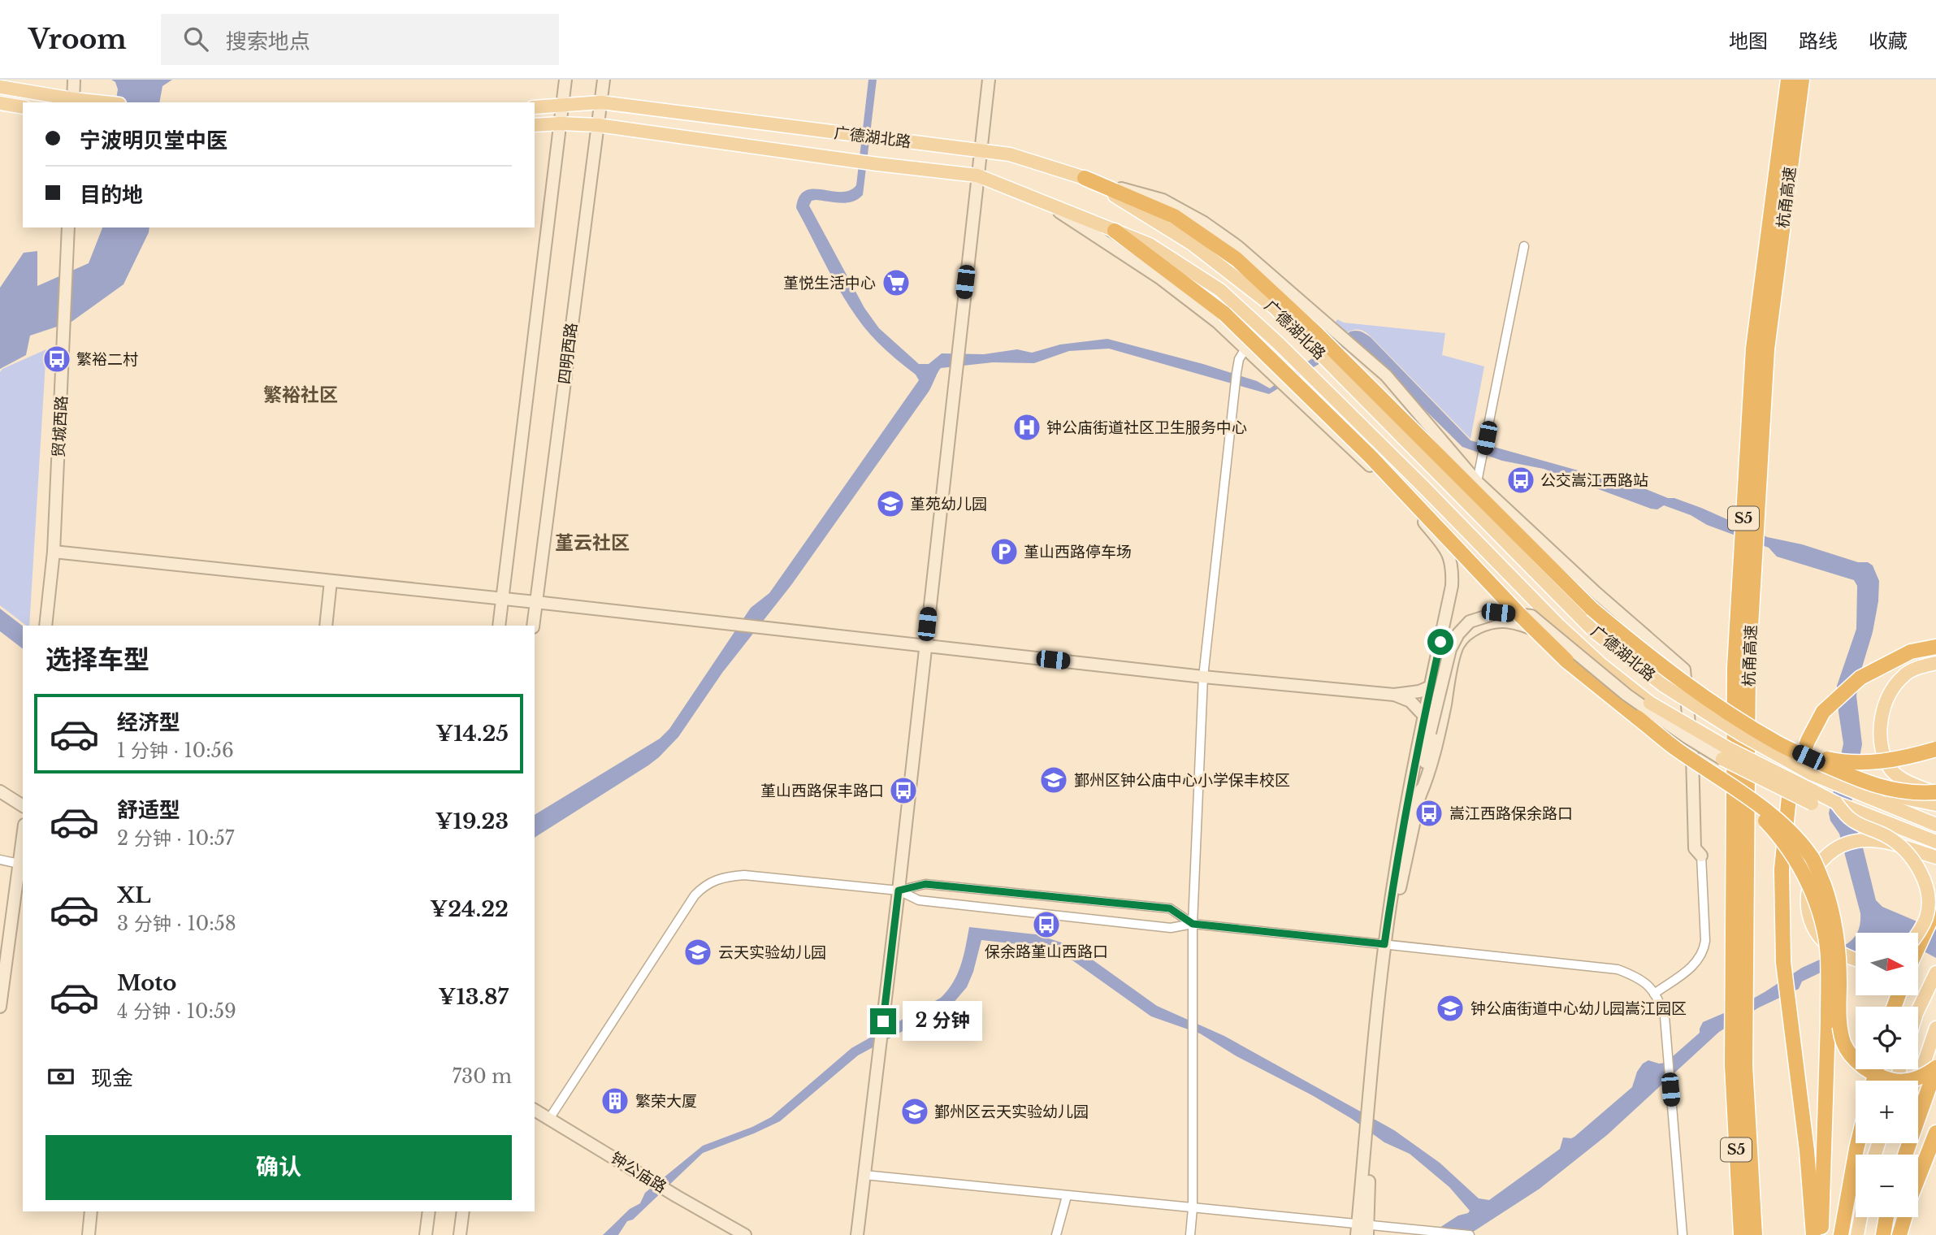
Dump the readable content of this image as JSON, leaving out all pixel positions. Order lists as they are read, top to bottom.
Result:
{
  "streets": {
    "highway": ["杭甬高速", "S5"],
    "main road": ["广德湖北路"],
    "street": ["四明西路", "贸城西路", "钟公庙路"]
  },
  "crossings": [
    ["广德湖北路", "四明西路"]
  ],
  "districts": ["繁裕社区", "堇云社区"],
  "places": {
    "supermarket": ["堇悦生活中心"],
    "bus stop": [
      "繁裕二村",
      "公交嵩江西路站",
      "堇山西路保丰路口",
      "嵩江西路保余路口",
      "保余路堇山西路口"
    ],
    "hospital": ["钟公庙街道社区卫生服务中心"],
    "school or university": [
      "堇苑幼儿园",
      "鄞州区钟公庙中心小学保丰校区",
      "云天实验幼儿园",
      "钟公庙街道中心幼儿园嵩江园区",
      "鄞州区云天实验幼儿园"
    ],
    "parking": ["堇山西路停车场"],
    "building": ["繁荣大厦"]
  },
  "north": "right",
  "page": {
    "header": "Vroom",
    "search": "搜索地点",
    "nav": ["地图", "路线", "收藏"],
    "banner": ["宁波明贝堂中医", "目的地"],
    "heading": "选择车型",
    "list": [
      {
        "name": "经济型",
        "note": "1 分钟 · 10:56",
        "value": "¥14.25"
      },
      {
        "name": "舒适型",
        "note": "2 分钟 · 10:57",
        "value": "¥19.23"
      },
      {
        "name": "XL",
        "note": "3 分钟 · 10:58",
        "value": "¥24.22"
      },
      {
        "name": "Moto",
        "note": "4 分钟 · 10:59",
        "value": "¥13.87"
      }
    ],
    "map_buttons": ["+", "−"],
    "bubble": "2 分钟",
    "pay": ["现金", "730 m"],
    "buttons": "确认"
  }
}
